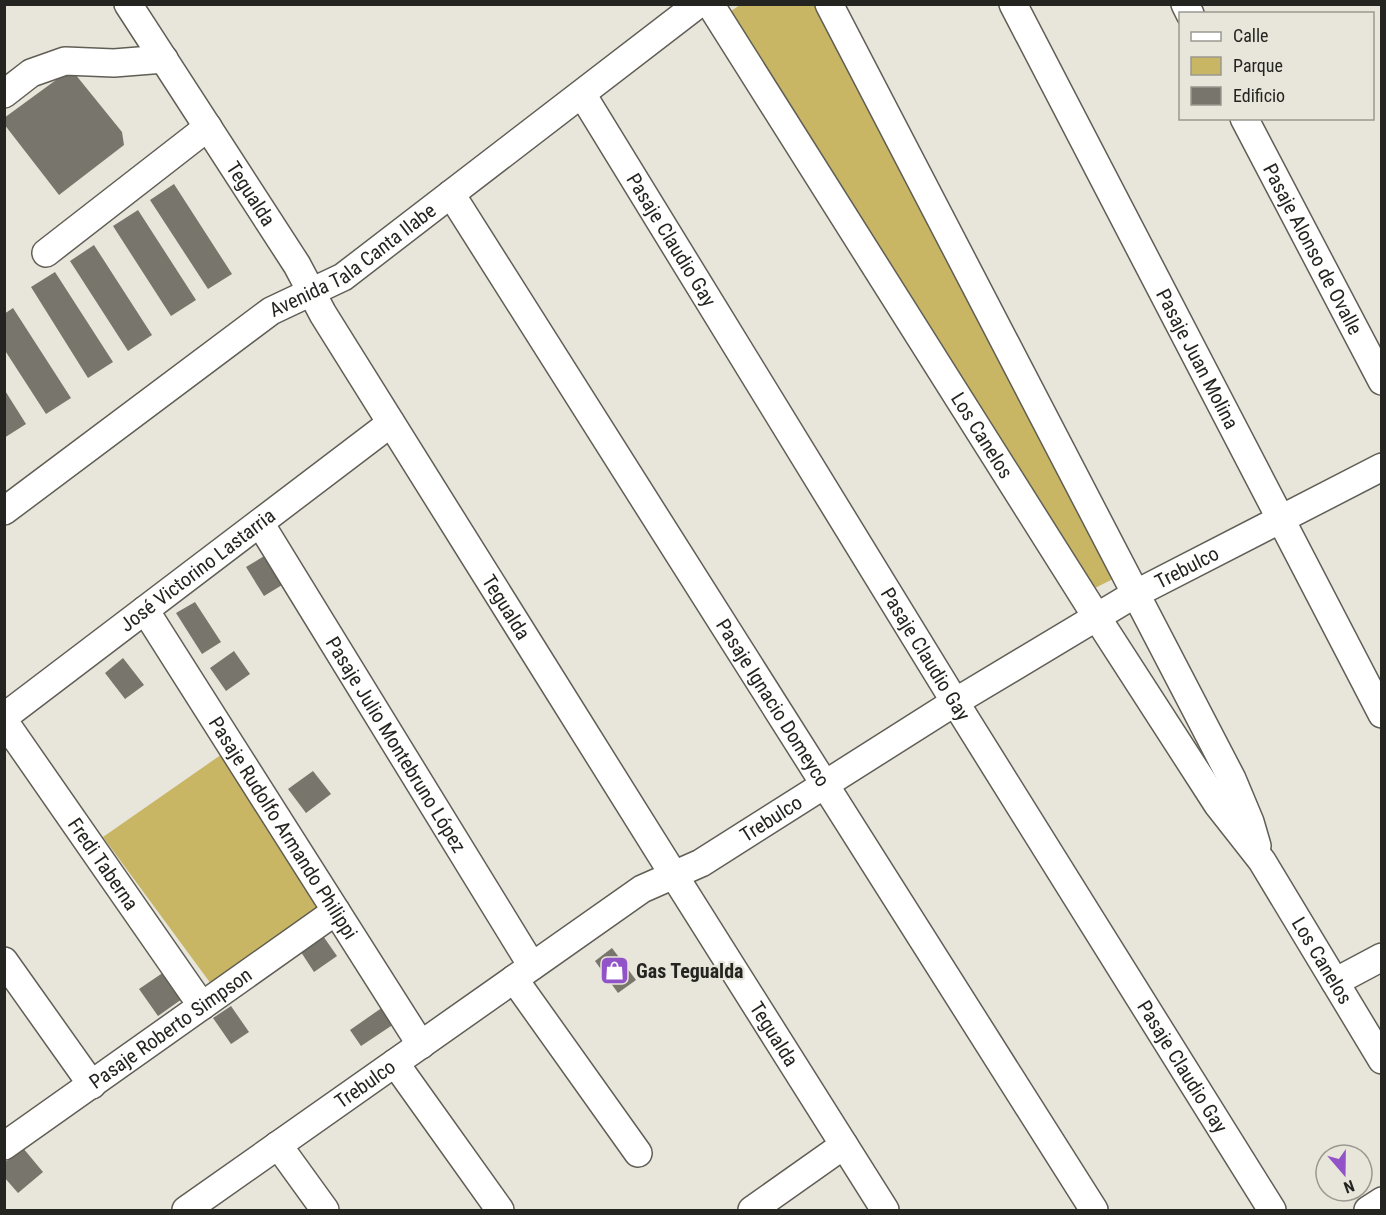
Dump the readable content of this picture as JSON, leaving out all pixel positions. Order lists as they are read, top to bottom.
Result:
{
  "streets": {
    "street": [
      "Tegualda",
      "Pasaje Claudio Gay",
      "Pasaje Alonso de Ovalle",
      "Avenida Tala Canta Ilabe",
      "Pasaje Juan Molina",
      "Los Canelos",
      "Trebulco",
      "José Victorino Lastarria",
      "Pasaje Ignacio Domeyco",
      "Pasaje Julio Montebruno López",
      "Pasaje Rudolfo Armando Philippi",
      "Fredi Taberna",
      "Pasaje Roberto Simpson"
    ]
  },
  "crossings": [
    ["Tegualda", "Avenida Tala Canta Ilabe"],
    ["Tegualda", "Trebulco"],
    ["Tegualda", "José Victorino Lastarria"],
    ["Pasaje Claudio Gay", "Avenida Tala Canta Ilabe"],
    ["Pasaje Claudio Gay", "Trebulco"],
    ["Avenida Tala Canta Ilabe", "Los Canelos"],
    ["Avenida Tala Canta Ilabe", "Pasaje Ignacio Domeyco"],
    ["Pasaje Juan Molina", "Trebulco"],
    ["Los Canelos", "Trebulco"],
    ["Trebulco", "Pasaje Ignacio Domeyco"],
    ["Trebulco", "Pasaje Julio Montebruno López"],
    ["Trebulco", "Pasaje Rudolfo Armando Philippi"],
    ["José Victorino Lastarria", "Pasaje Julio Montebruno López"],
    ["José Victorino Lastarria", "Pasaje Rudolfo Armando Philippi"],
    ["Pasaje Rudolfo Armando Philippi", "Pasaje Roberto Simpson"],
    ["Fredi Taberna", "Pasaje Roberto Simpson"]
  ],
  "places": {
    "shop": ["Gas Tegualda"]
  },
  "legend": ["Calle", "Parque", "Edificio"],
  "north": "bottom"
}
